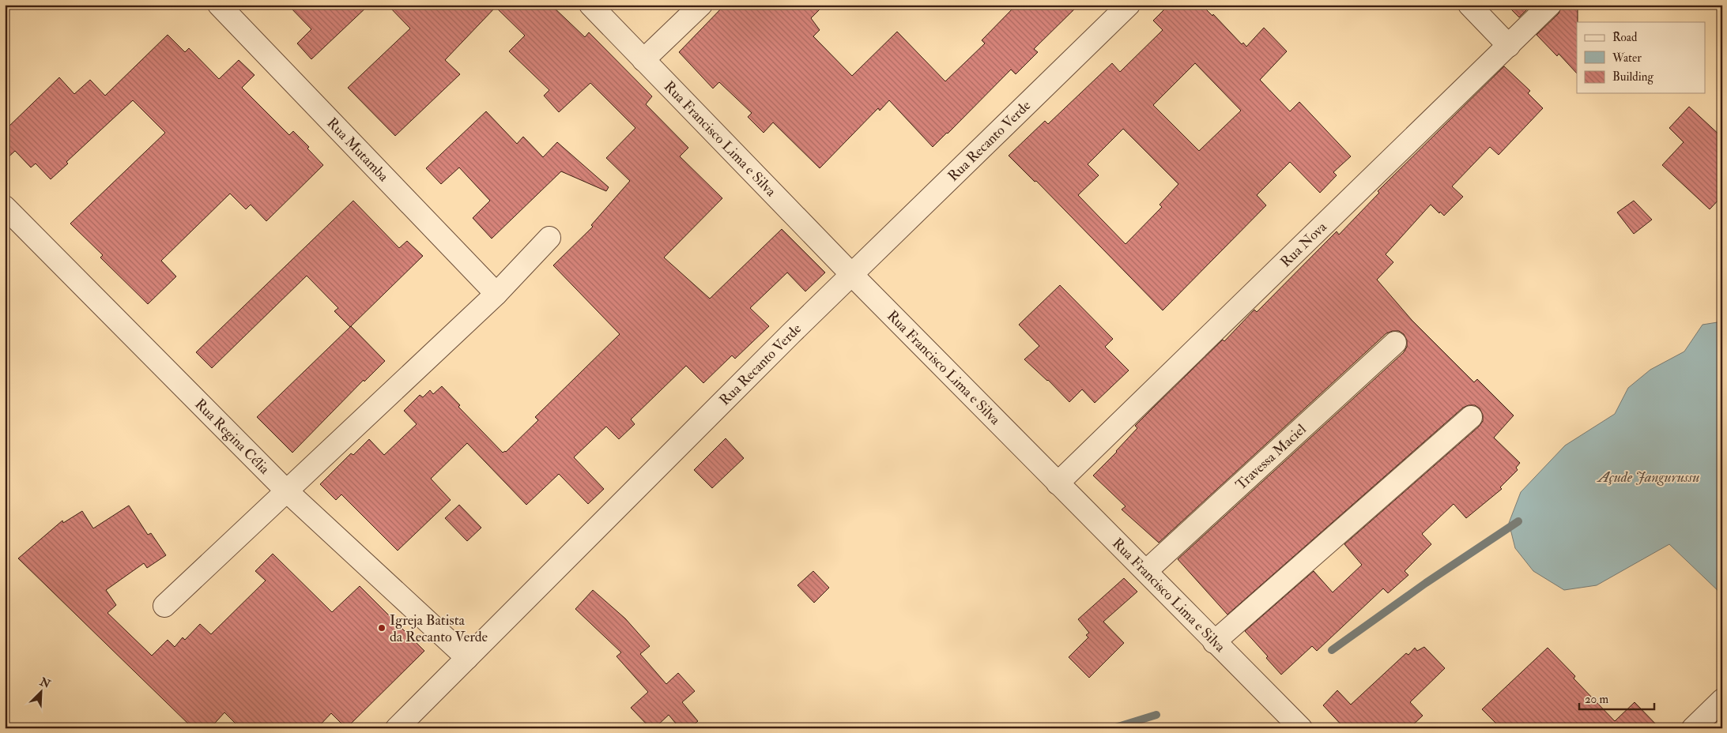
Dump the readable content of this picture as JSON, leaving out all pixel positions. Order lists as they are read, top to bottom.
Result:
{
  "streets": {
    "street": [
      "Rua Francisco Lima e Silva",
      "Rua Recanto Verde",
      "Rua Mutamba",
      "Rua Nova",
      "Rua Regina Célia",
      "Travessa Maciel"
    ]
  },
  "crossings": [
    ["Rua Francisco Lima e Silva", "Rua Recanto Verde"],
    ["Rua Francisco Lima e Silva", "Rua Nova"],
    ["Rua Francisco Lima e Silva", "Travessa Maciel"],
    ["Rua Recanto Verde", "Rua Regina Célia"]
  ],
  "water": ["Açude Jangurussu"],
  "places": ["Igreja Batista da Recanto Verde"],
  "legend": ["Road", "Water", "Building"],
  "scale_bar": "20 m",
  "north": "top right"
}
